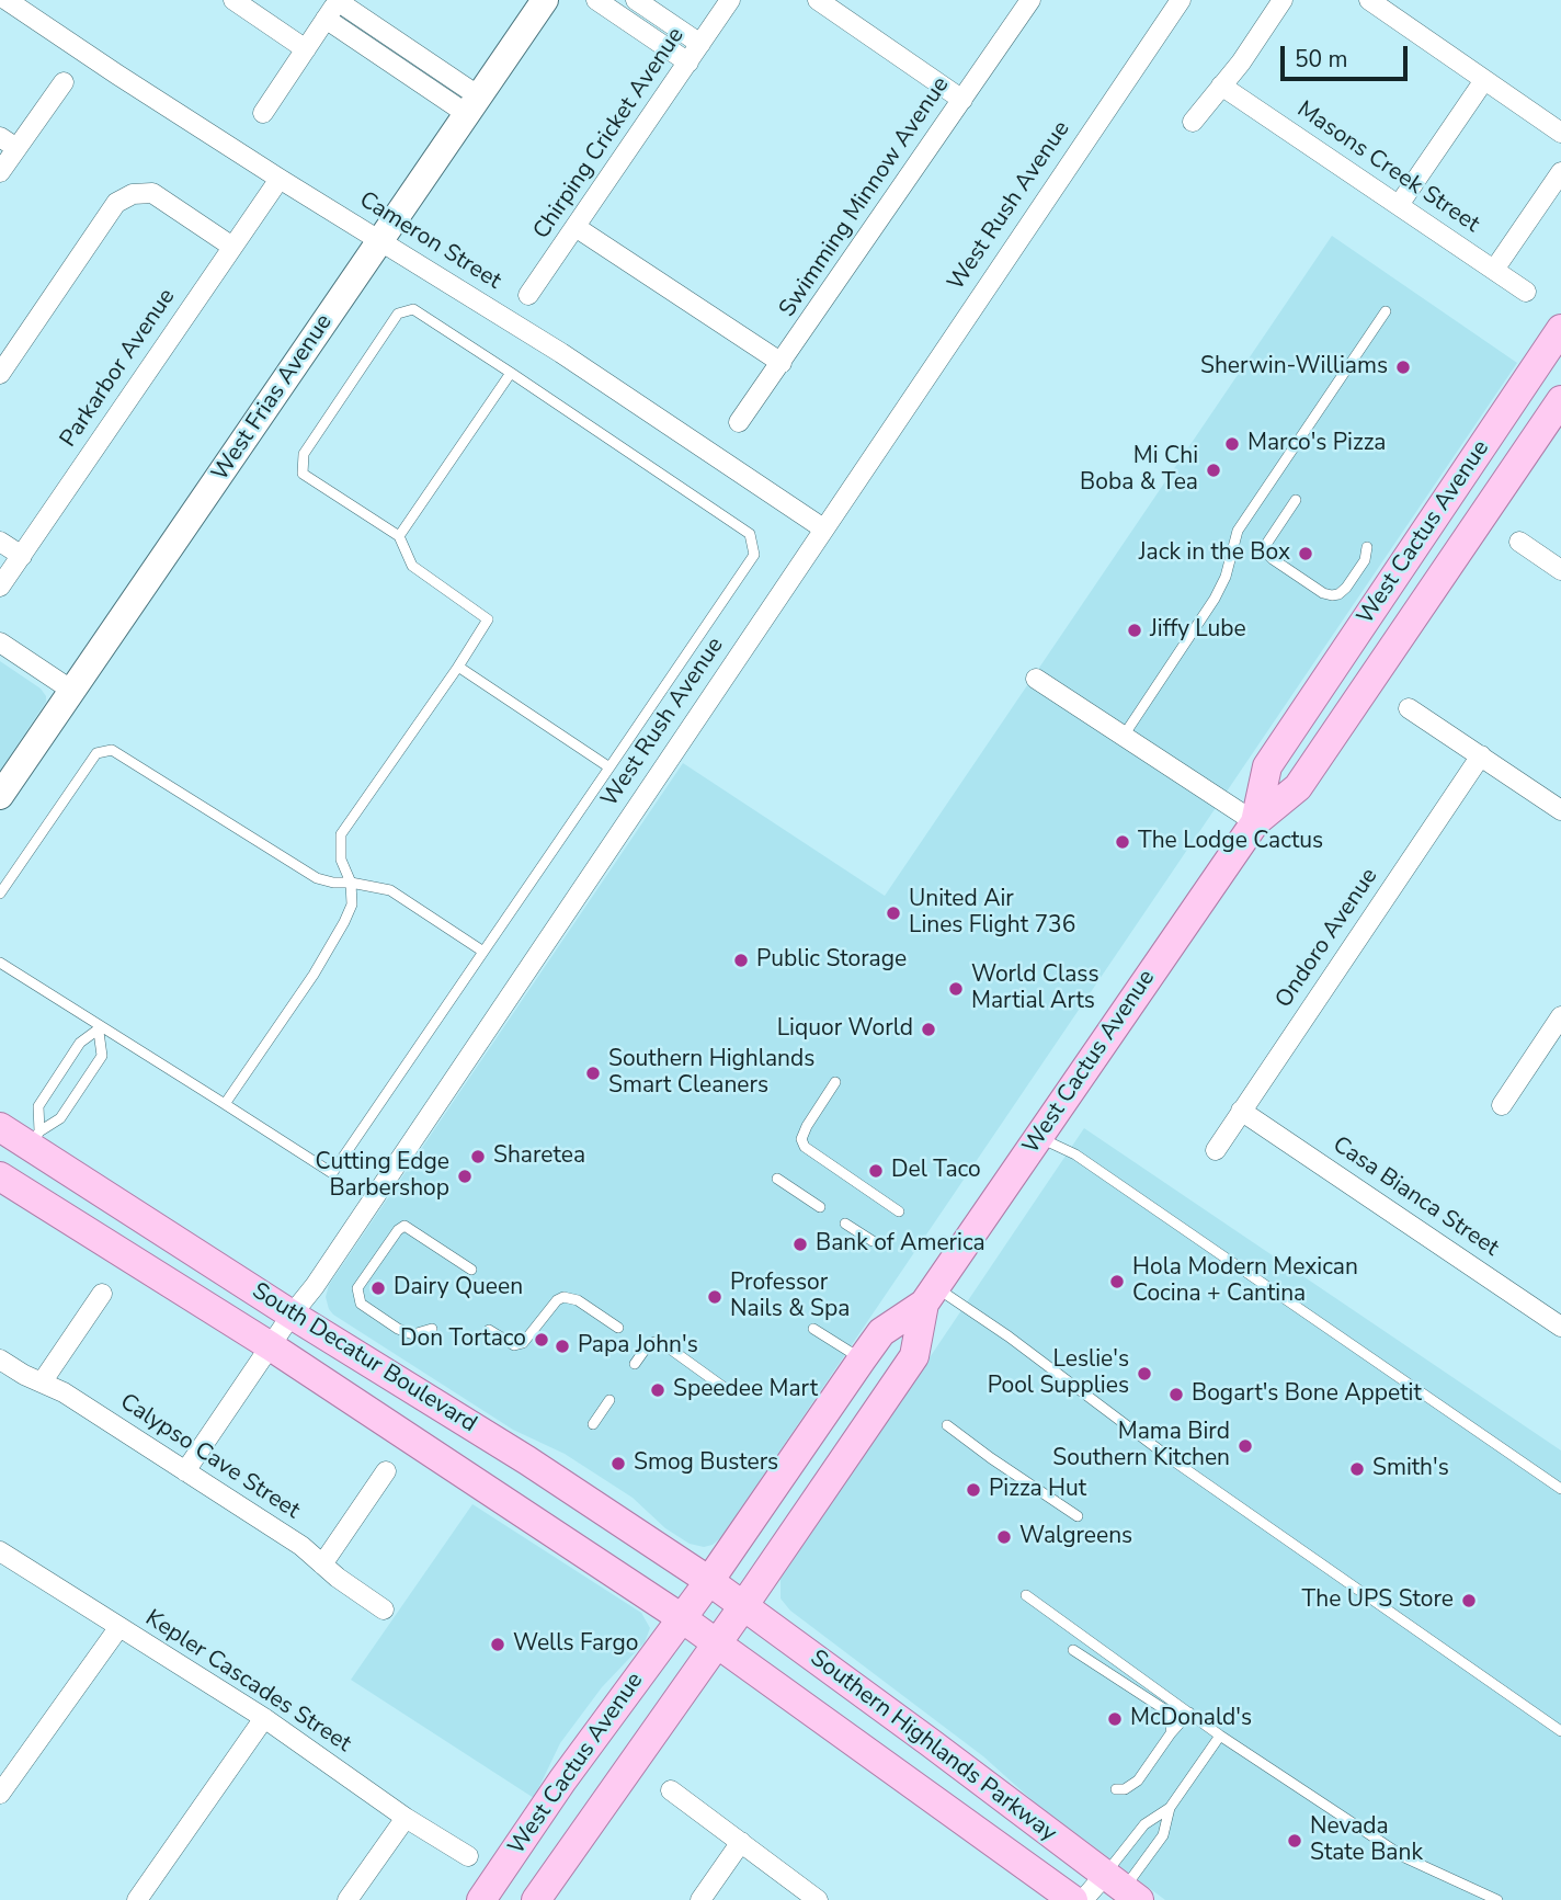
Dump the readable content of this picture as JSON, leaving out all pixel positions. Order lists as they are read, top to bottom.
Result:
{
  "streets": {
    "main road": ["West Cactus Avenue", "South Decatur Boulevard", "Southern Highlands Parkway"],
    "street": [
      "Chirping Cricket Avenue",
      "Masons Creek Street",
      "Swimming Minnow Avenue",
      "West Rush Avenue",
      "Cameron Street",
      "Parkarbor Avenue",
      "West Frias Avenue",
      "Ondoro Avenue",
      "Casa Bianca Street",
      "Calypso Cave Street",
      "Kepler Cascades Street"
    ]
  },
  "crossings": [
    ["West Rush Avenue", "Cameron Street"],
    ["West Rush Avenue", "South Decatur Boulevard"],
    ["West Rush Avenue", "Calypso Cave Street"],
    ["Cameron Street", "Parkarbor Avenue"],
    ["Cameron Street", "West Frias Avenue"],
    ["West Cactus Avenue", "South Decatur Boulevard"],
    ["West Cactus Avenue", "Southern Highlands Parkway"],
    ["Ondoro Avenue", "Casa Bianca Street"],
    ["South Decatur Boulevard", "Southern Highlands Parkway"]
  ],
  "places": [
    "Sherwin-Williams",
    "Marco's Pizza",
    "Mi Chi Boba & Tea",
    "Jack in the Box",
    "Jiffy Lube",
    "The Lodge Cactus",
    "United Air Lines Flight 736",
    "Public Storage",
    "World Class Martial Arts",
    "Liquor World",
    "Southern Highlands Smart Cleaners",
    "Sharetea",
    "Del Taco",
    "Cutting Edge Barbershop",
    "Bank of America",
    "Hola Modern Mexican Cocina + Cantina",
    "Dairy Queen",
    "Professor Nails & Spa",
    "Don Tortaco",
    "Papa John's",
    "Leslie's Pool Supplies",
    "Speedee Mart",
    "Bogart's Bone Appetit",
    "Mama Bird Southern Kitchen",
    "Smog Busters",
    "Smith's",
    "Pizza Hut",
    "Walgreens",
    "The UPS Store",
    "Wells Fargo",
    "McDonald's",
    "Nevada State Bank"
  ],
  "scale_bar": "50 m"
}
